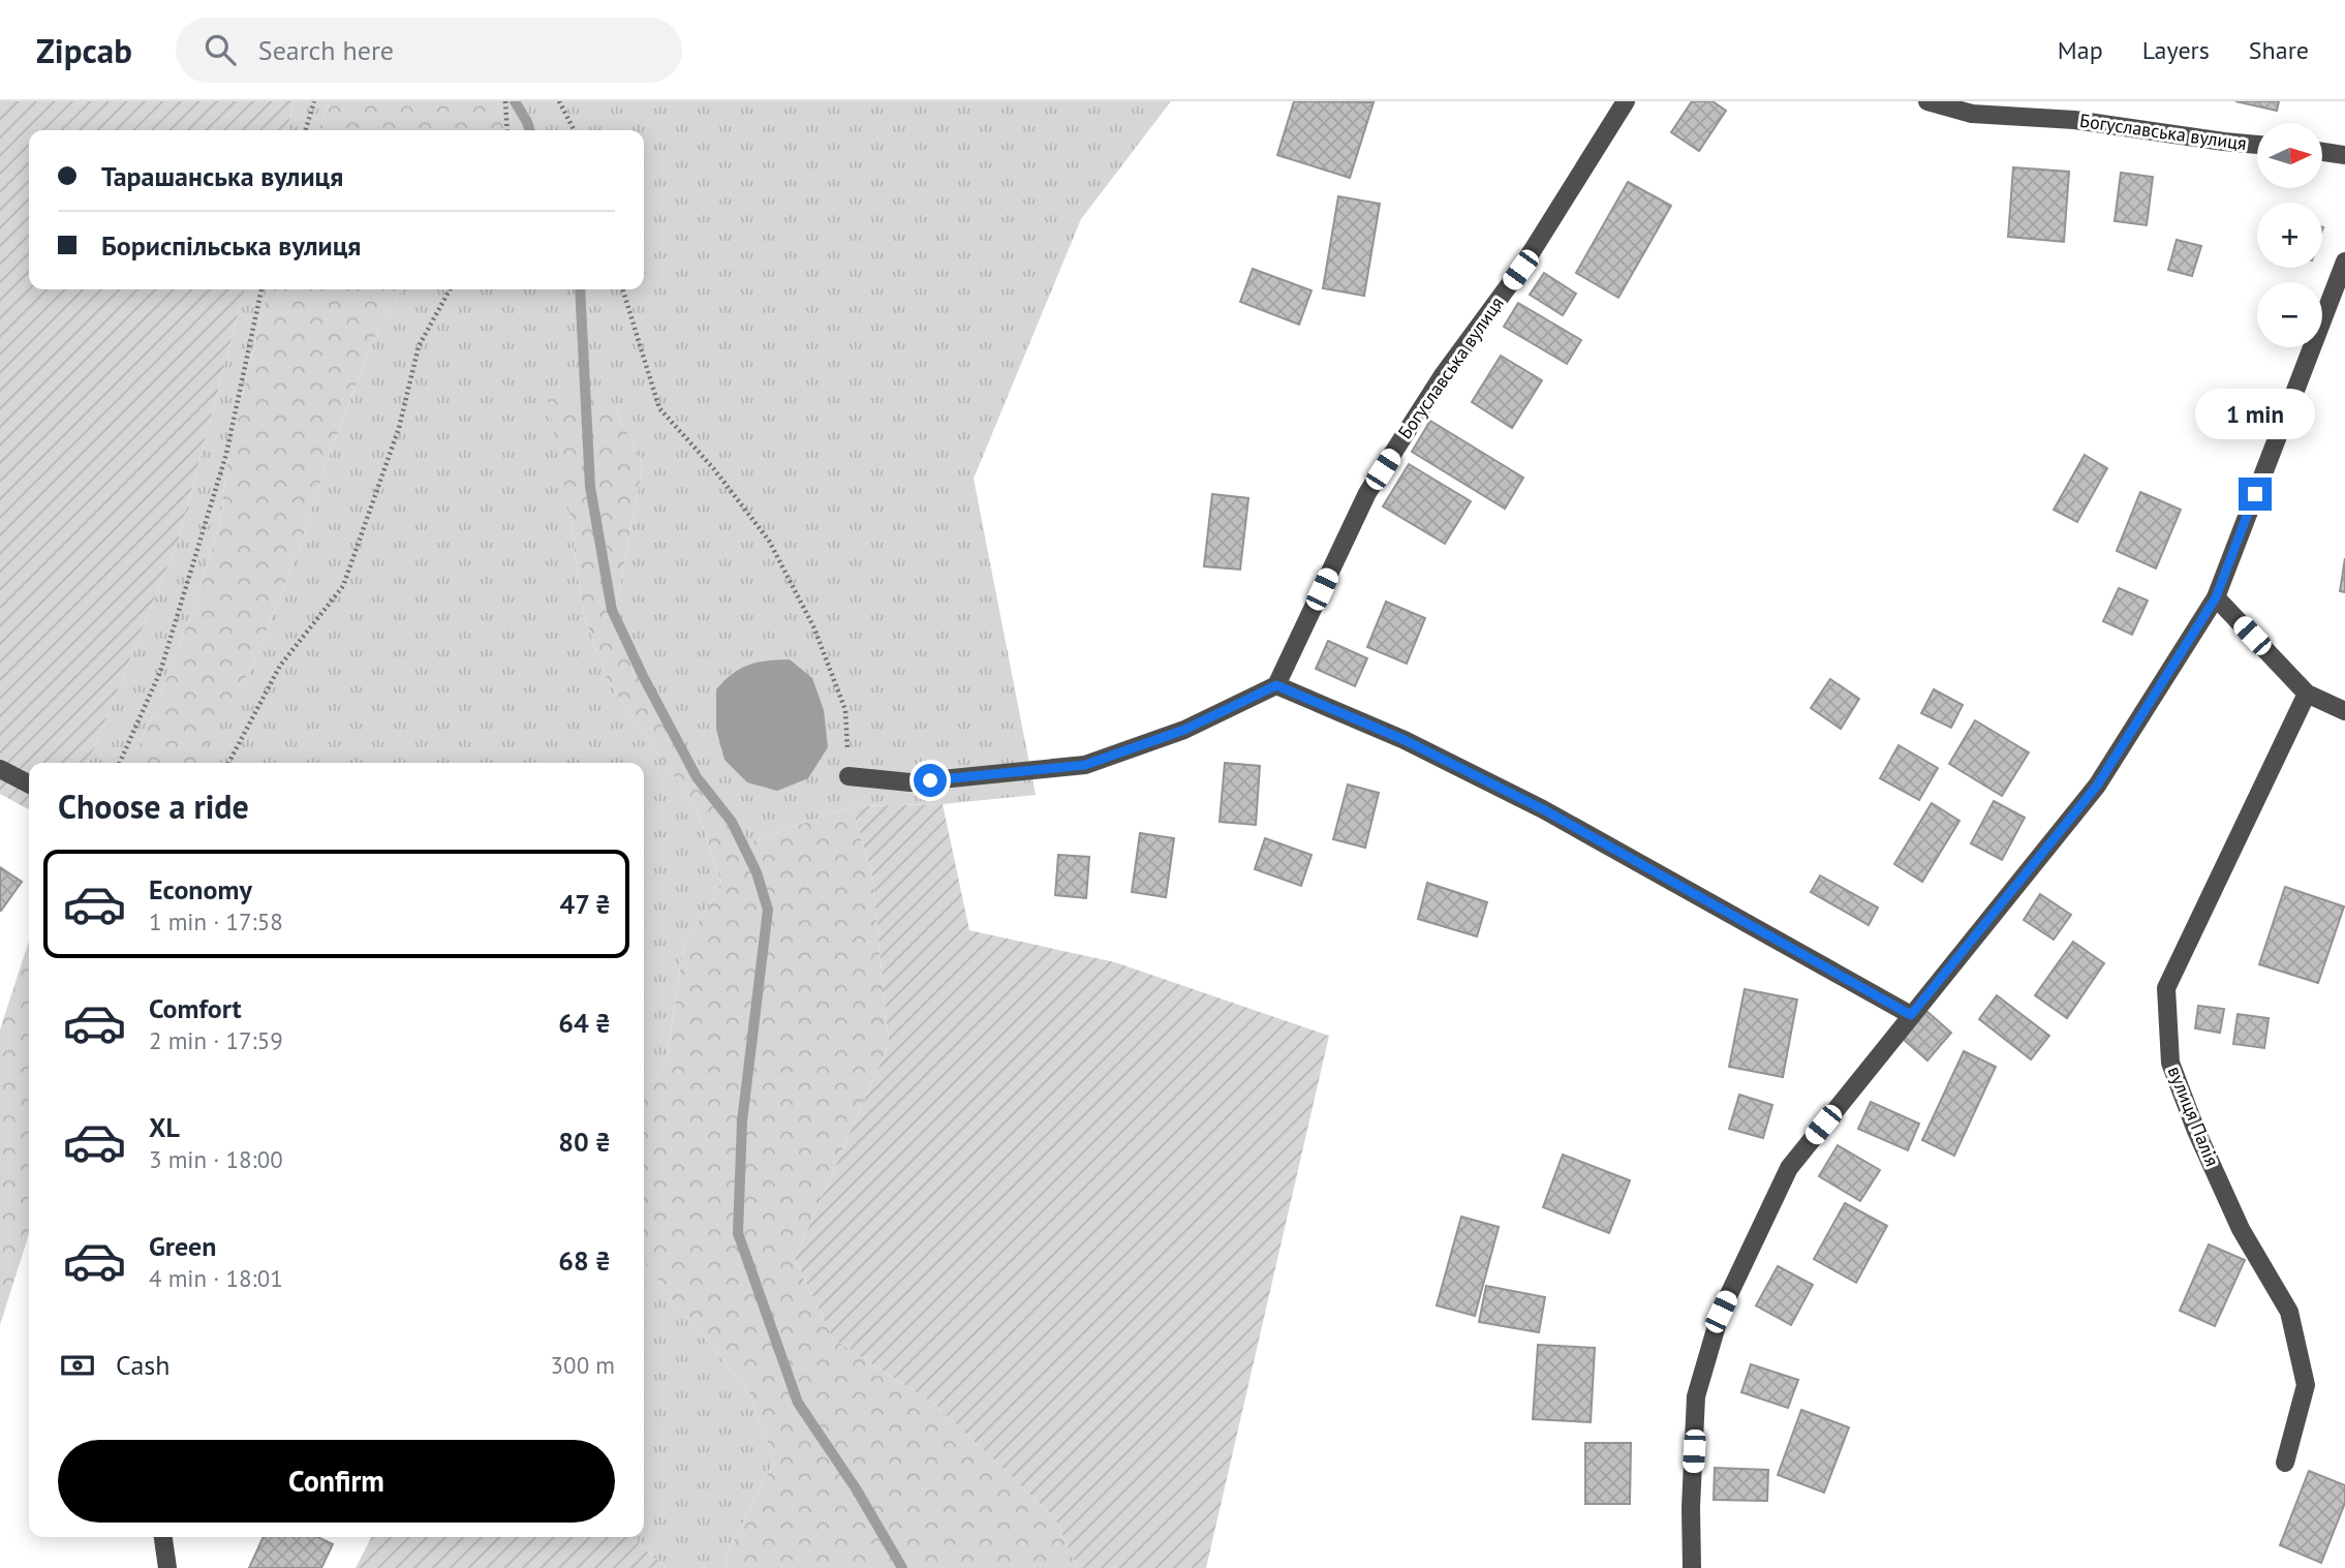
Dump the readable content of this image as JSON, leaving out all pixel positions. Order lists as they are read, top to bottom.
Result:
{
  "streets": {
    "street": ["Богуславська вулиця", "вулиця Палія"]
  },
  "north": "right",
  "page": {
    "header": "Zipcab",
    "search": "Search here",
    "nav": ["Map", "Layers", "Share"],
    "map_buttons": ["+", "−"],
    "banner": ["Тарашанська вулиця", "Бориспільська вулиця"],
    "bubble": "1 min",
    "heading": "Choose a ride",
    "list": [
      {
        "name": "Economy",
        "note": "1 min · 17:58",
        "value": "47 ₴"
      },
      {
        "name": "Comfort",
        "note": "2 min · 17:59",
        "value": "64 ₴"
      },
      {
        "name": "XL",
        "note": "3 min · 18:00",
        "value": "80 ₴"
      },
      {
        "name": "Green",
        "note": "4 min · 18:01",
        "value": "68 ₴"
      }
    ],
    "pay": ["Cash", "300 m"],
    "buttons": "Confirm"
  }
}
